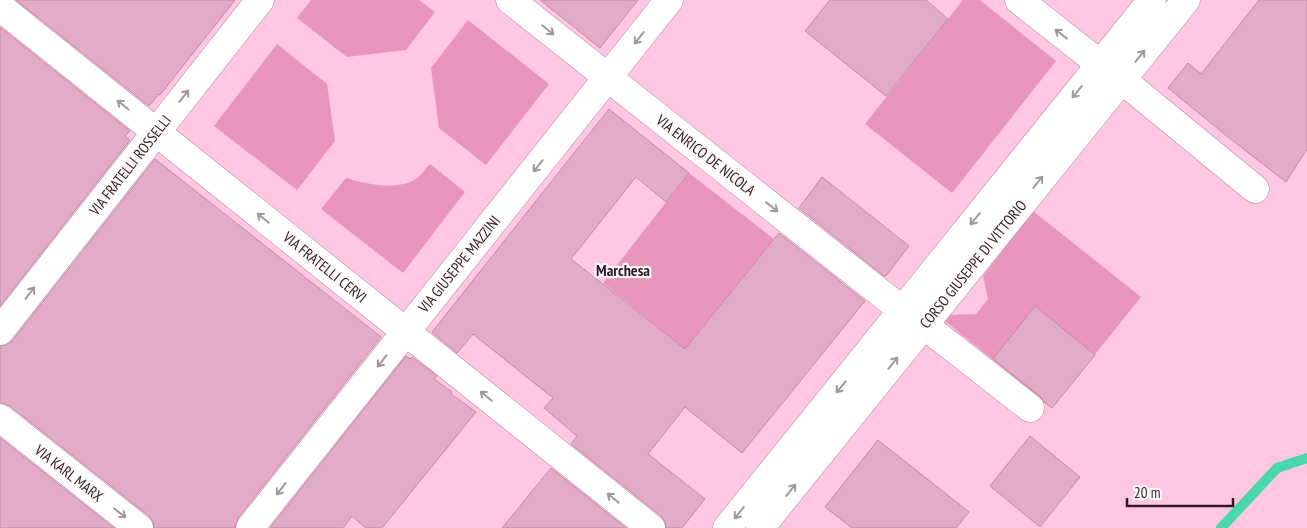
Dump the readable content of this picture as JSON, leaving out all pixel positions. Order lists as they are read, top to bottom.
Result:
{
  "streets": {
    "street": [
      "VIA ENRICO DE NICOLA",
      "VIA FRATELLI ROSSELLI",
      "VIA GIUSEPPE MAZZINI",
      "CORSO GIUSEPPE DI VITTORIO",
      "VIA FRATELLI CERVI",
      "VIA KARL MARX"
    ]
  },
  "crossings": [
    ["VIA ENRICO DE NICOLA", "VIA GIUSEPPE MAZZINI"],
    ["VIA ENRICO DE NICOLA", "CORSO GIUSEPPE DI VITTORIO"],
    ["VIA FRATELLI ROSSELLI", "VIA FRATELLI CERVI"],
    ["VIA GIUSEPPE MAZZINI", "VIA FRATELLI CERVI"]
  ],
  "one_way": [
    "VIA ENRICO DE NICOLA",
    "VIA FRATELLI ROSSELLI",
    "VIA GIUSEPPE MAZZINI",
    "VIA FRATELLI CERVI",
    "VIA KARL MARX"
  ],
  "districts": ["Marchesa"],
  "scale_bar": "20 m"
}
